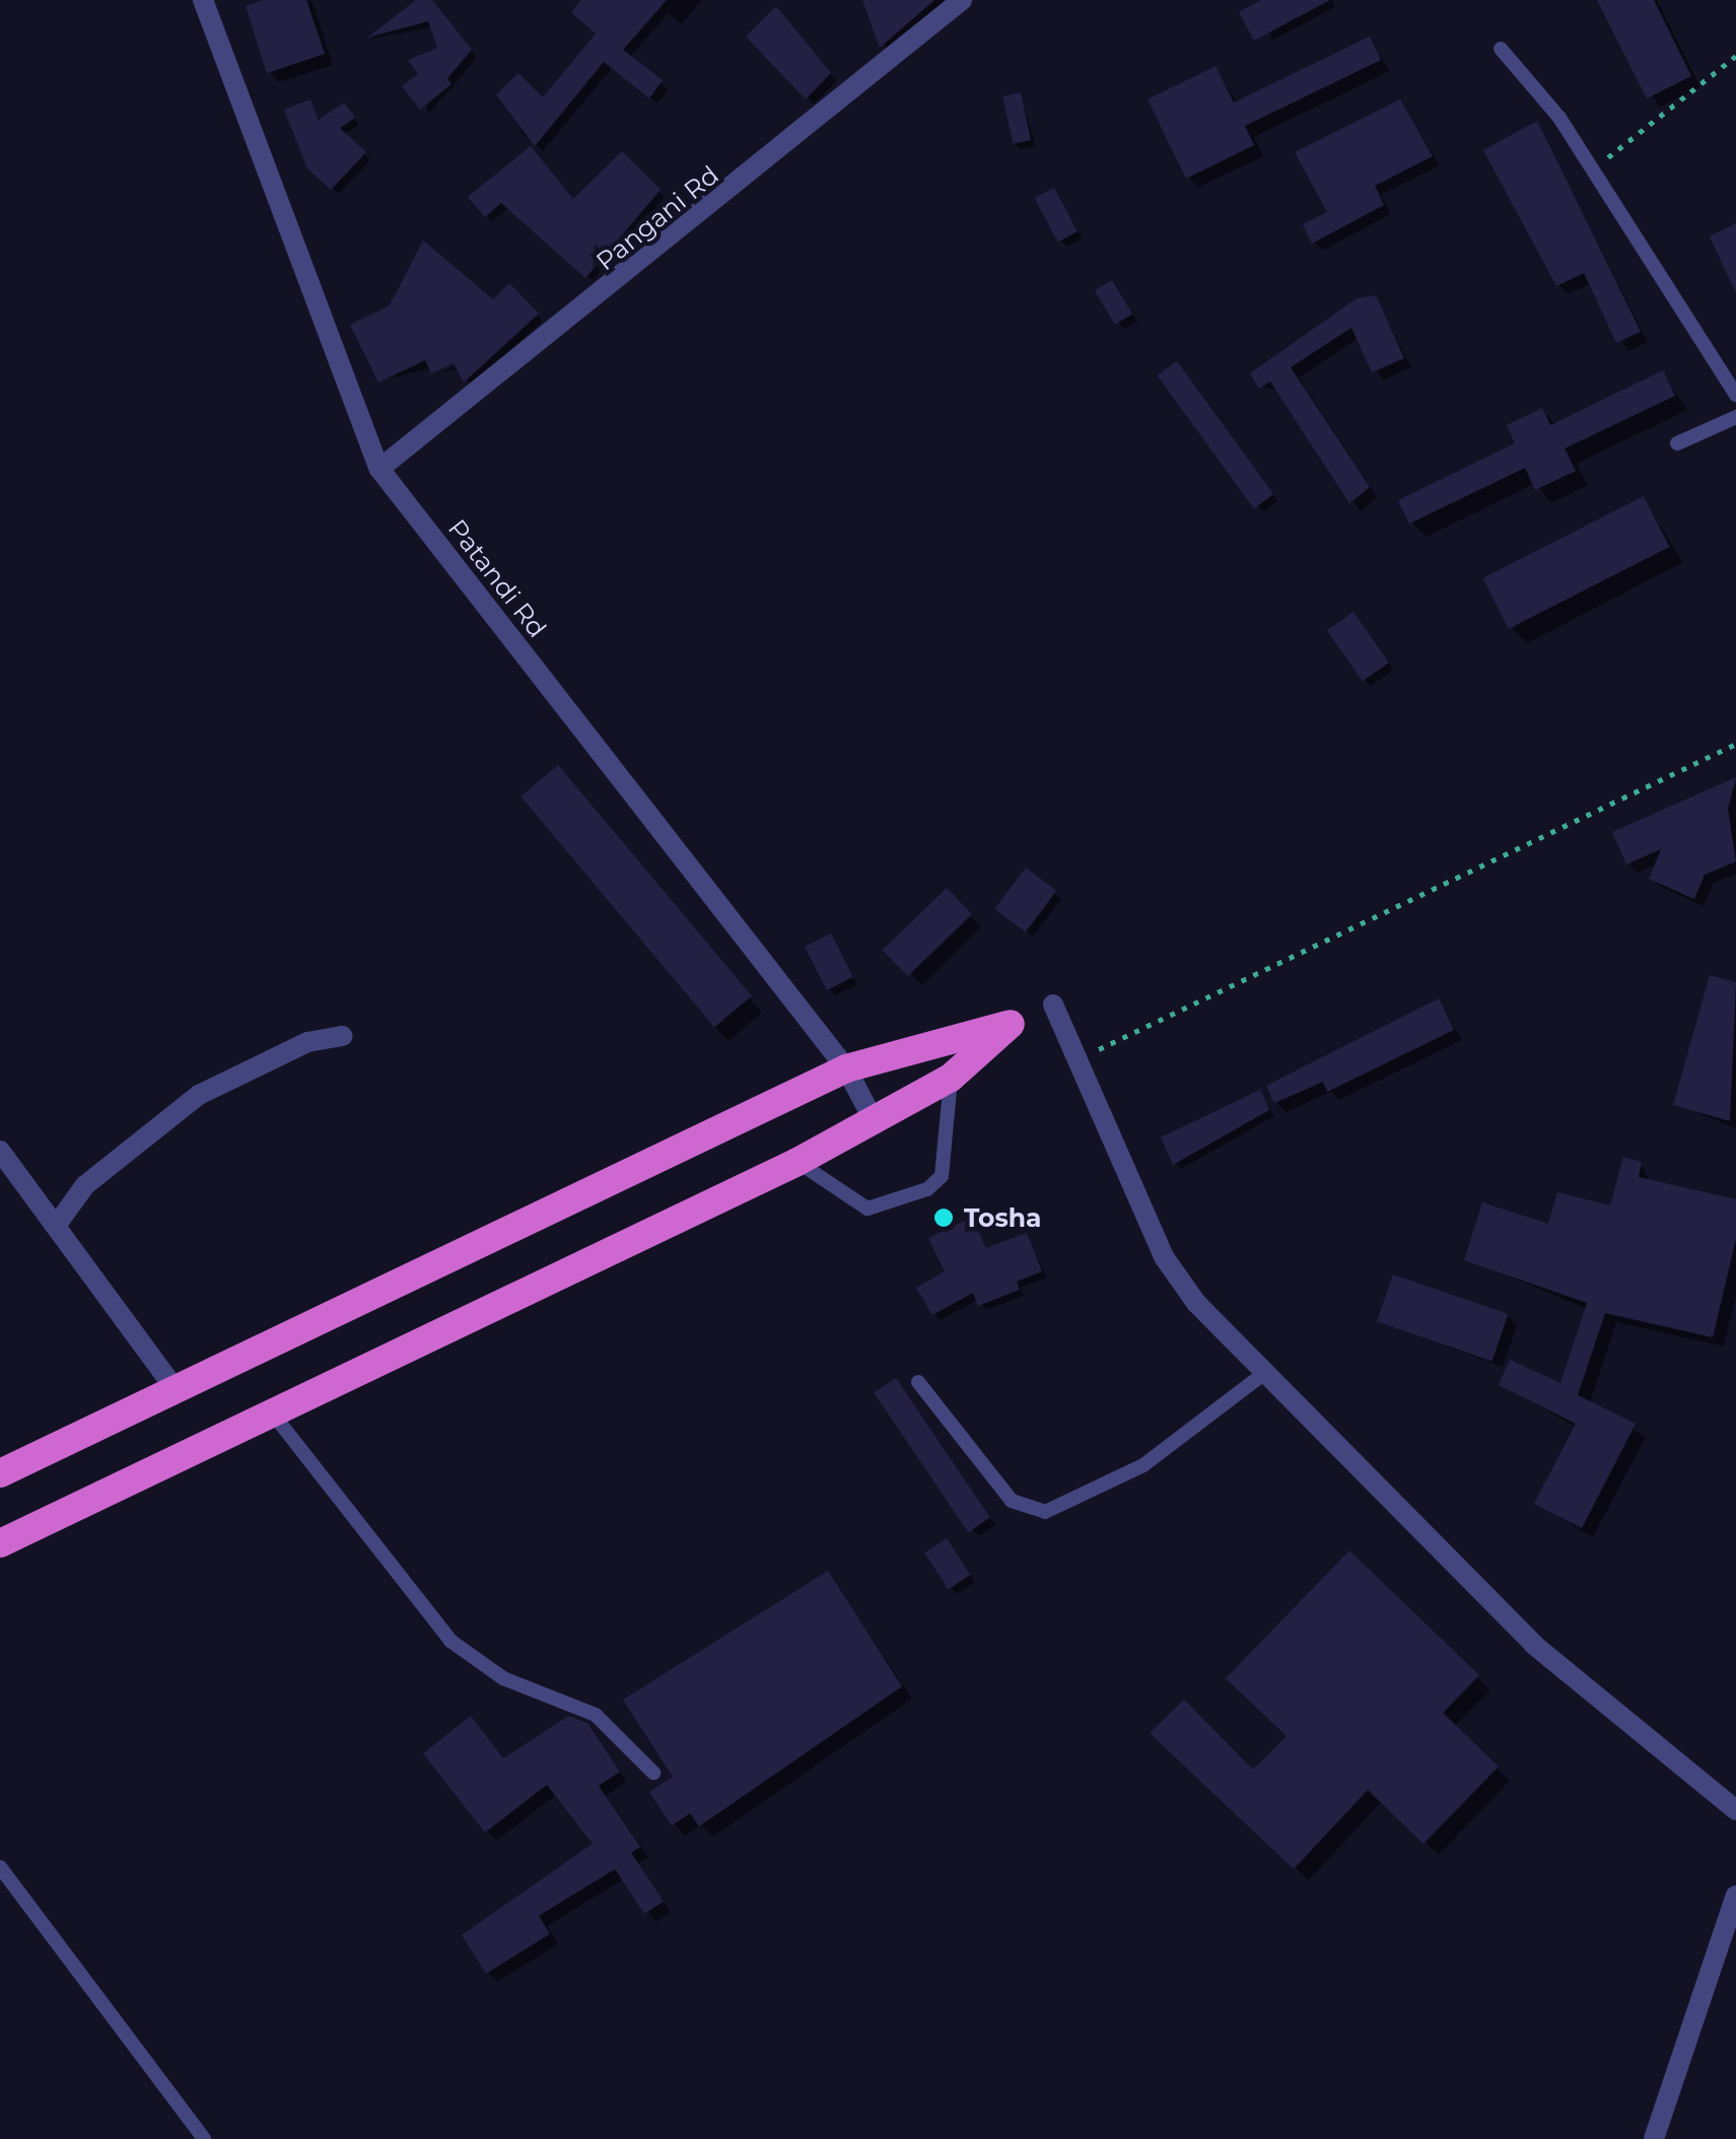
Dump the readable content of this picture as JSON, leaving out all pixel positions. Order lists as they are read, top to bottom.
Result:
{
  "streets": {
    "street": ["Pangani Rd", "Patandi Rd"]
  },
  "crossings": [
    ["Pangani Rd", "Patandi Rd"]
  ],
  "places": ["Tosha"]
}
